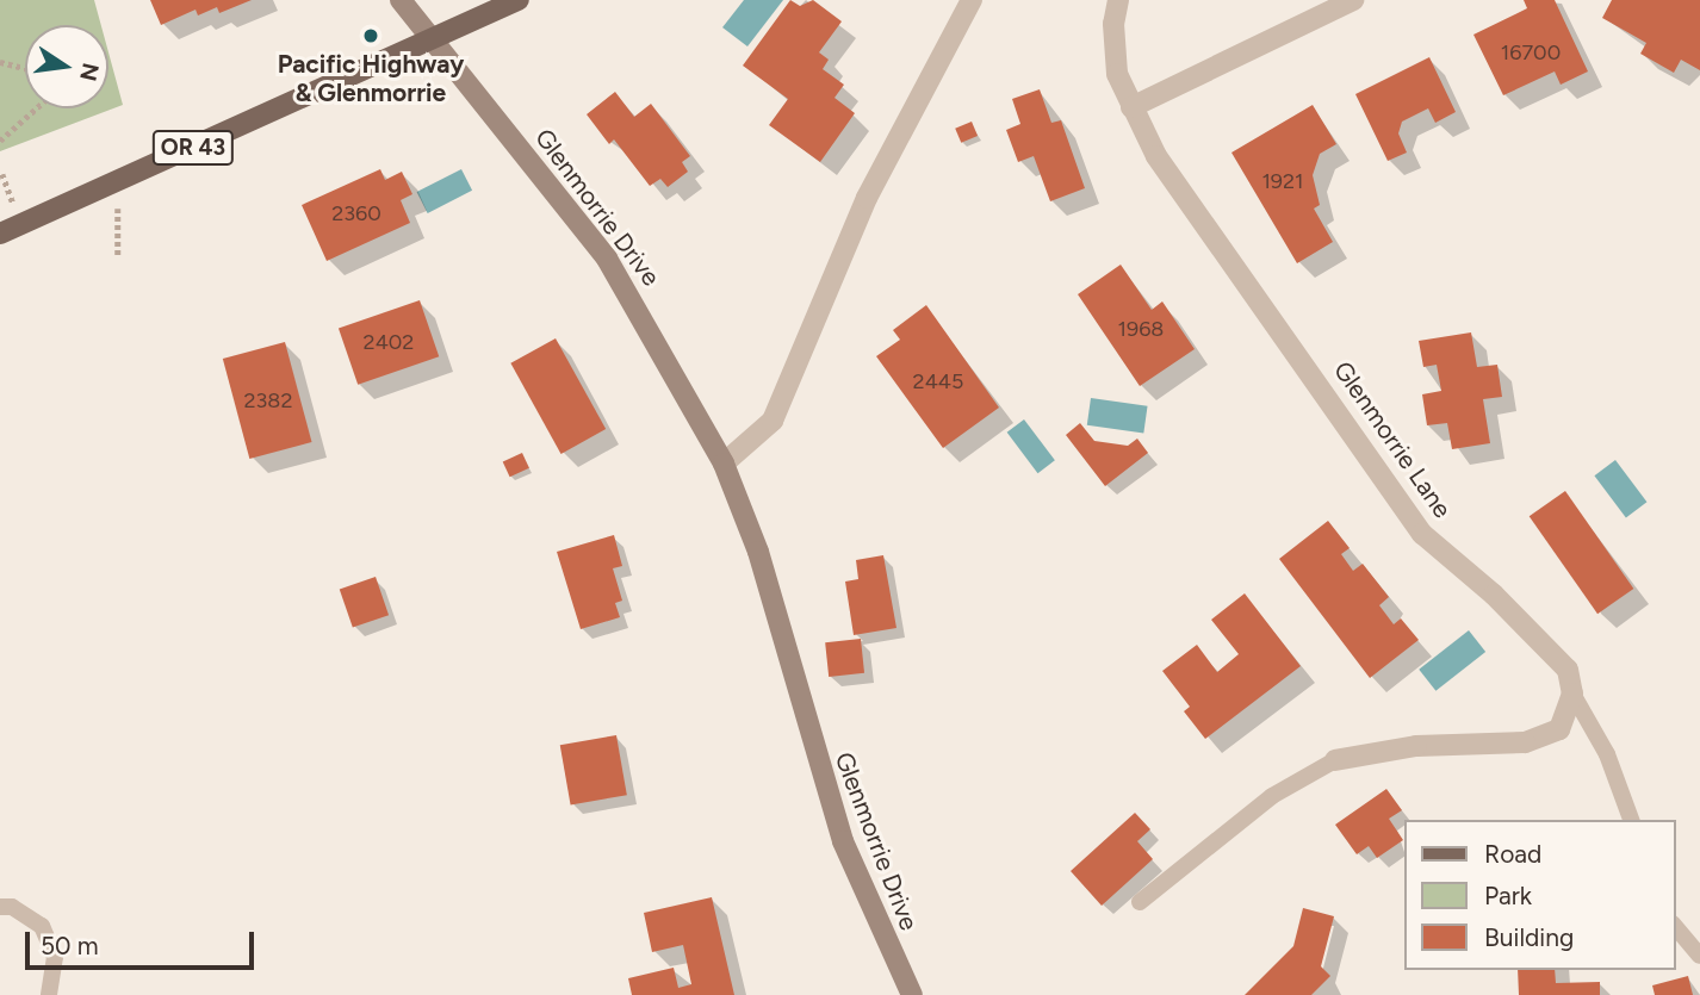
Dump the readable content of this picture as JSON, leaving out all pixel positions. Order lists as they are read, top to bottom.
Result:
{
  "streets": {
    "main road": ["OR 43"],
    "street": ["Glenmorrie Drive", "Glenmorrie Lane"]
  },
  "crossings": [
    ["OR 43", "Glenmorrie Drive"]
  ],
  "places": ["Pacific Highway & Glenmorrie"],
  "house_numbers": [
    "16700",
    "1921",
    "2360",
    "1968",
    "2402",
    "2445",
    "2382"
  ],
  "legend": ["Road", "Park", "Building"],
  "scale_bar": "50 m",
  "north": "right"
}
